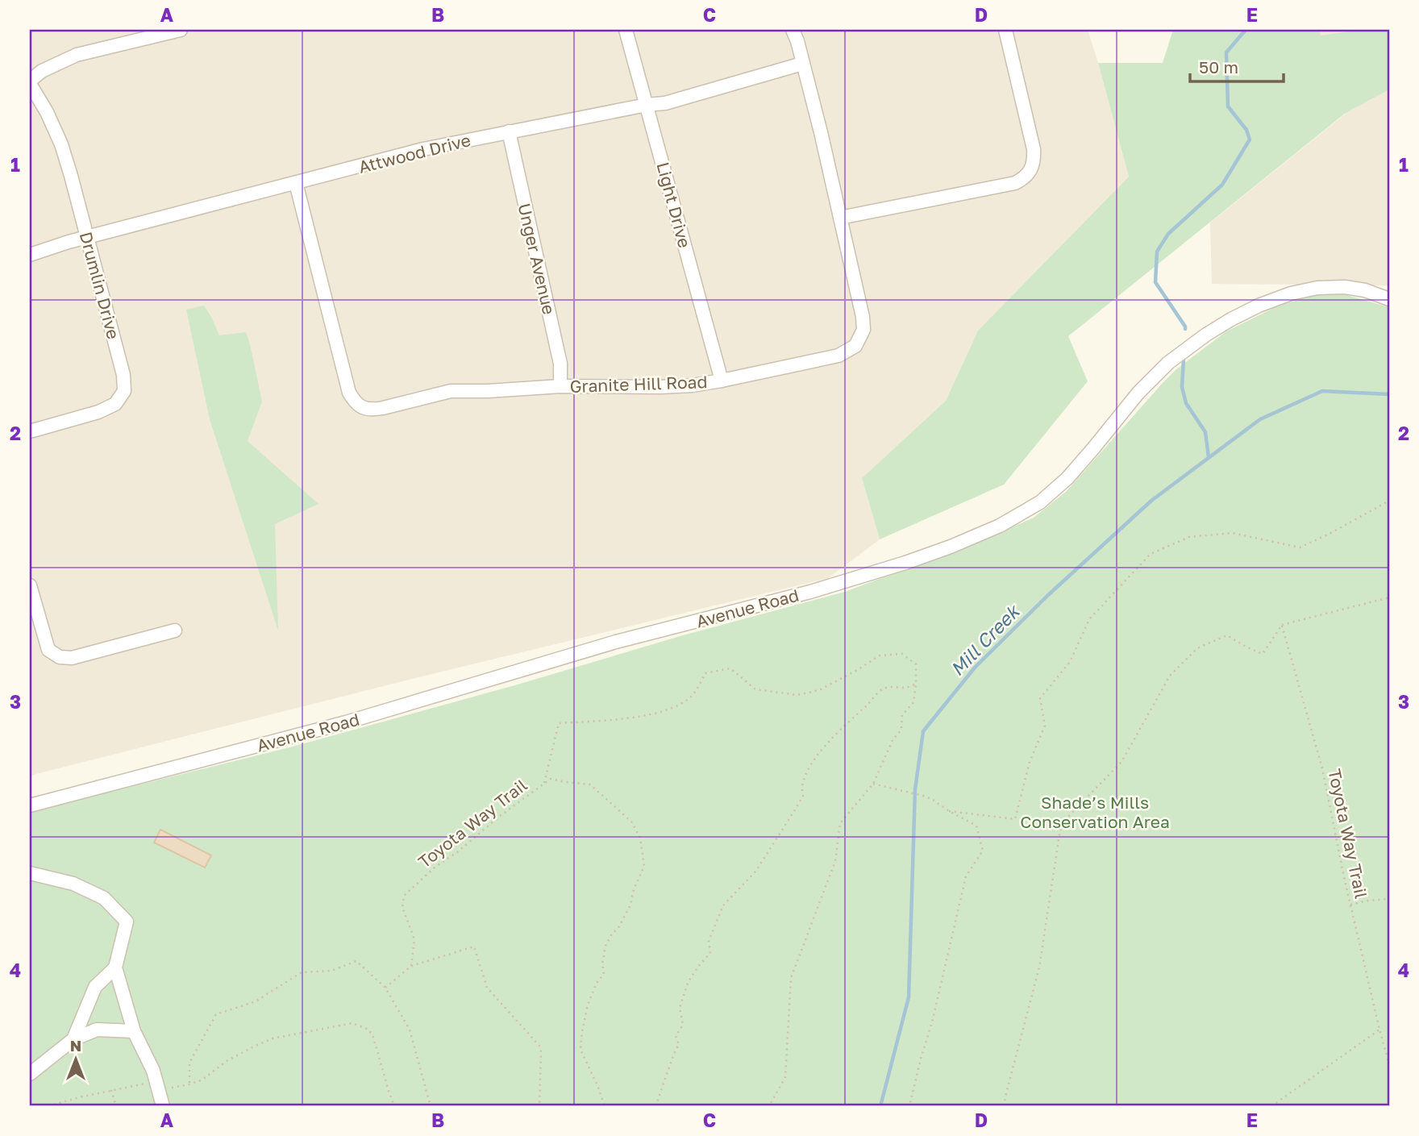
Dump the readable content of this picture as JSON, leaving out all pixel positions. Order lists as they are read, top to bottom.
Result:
{
  "streets": {
    "street": [
      "Attwood Drive",
      "Light Drive",
      "Unger Avenue",
      "Drumlin Drive",
      "Granite Hill Road",
      "Avenue Road"
    ],
    "path": ["Toyota Way Trail"]
  },
  "crossings": [
    ["Attwood Drive", "Light Drive"],
    ["Attwood Drive", "Unger Avenue"],
    ["Attwood Drive", "Drumlin Drive"],
    ["Attwood Drive", "Granite Hill Road"],
    ["Light Drive", "Granite Hill Road"],
    ["Unger Avenue", "Granite Hill Road"]
  ],
  "water": ["Mill Creek"],
  "parks": ["Shade’s Mills Conservation Area"],
  "scale_bar": "50 m",
  "north": "top",
  "grid": {
    "columns": [
      "A",
      "B",
      "C",
      "D",
      "E"
    ],
    "rows": [
      "1",
      "2",
      "3",
      "4"
    ]
  }
}
